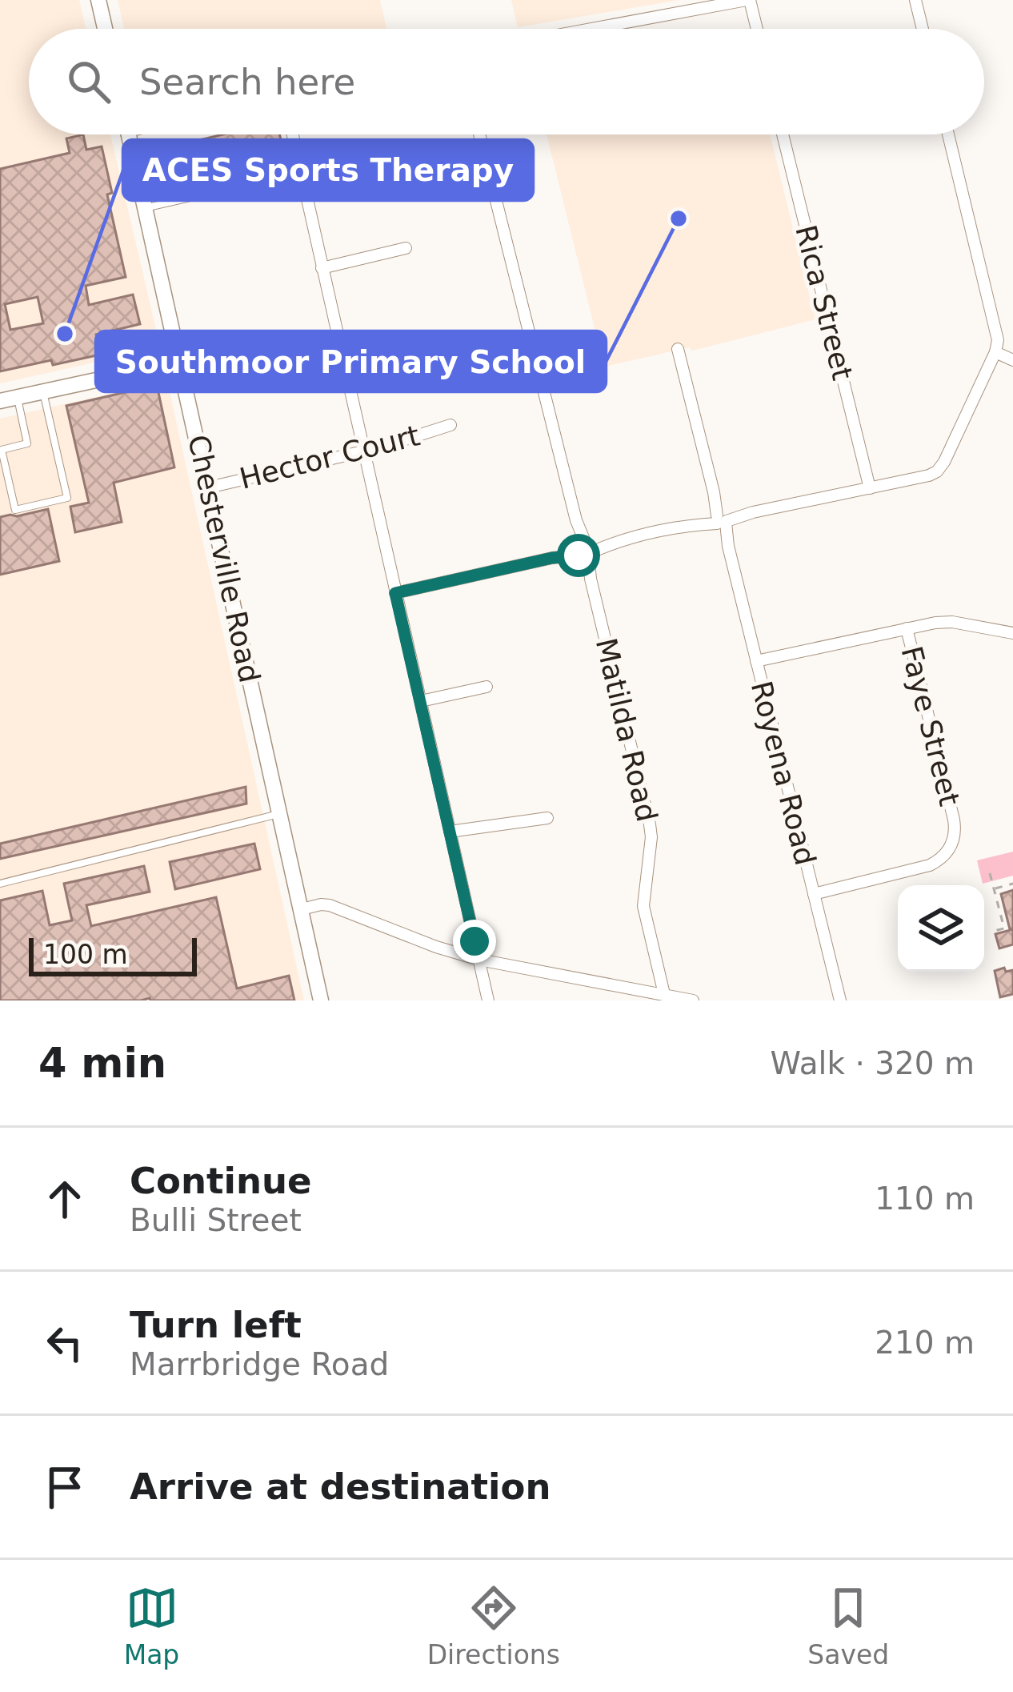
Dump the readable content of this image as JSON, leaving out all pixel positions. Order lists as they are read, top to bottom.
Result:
{
  "streets": {
    "main road": ["Chesterville Road"],
    "street": [
      "Rica Street",
      "Hector Court",
      "Faye Street",
      "Matilda Road",
      "Royena Road"
    ]
  },
  "crossings": [
    ["Hector Court", "Chesterville Road"],
    ["Faye Street", "Royena Road"]
  ],
  "places": ["Southmoor Primary School", "ACES Sports Therapy"],
  "scale_bar": "100 m",
  "page": {
    "search": "Search here",
    "scale": "100 m",
    "heading": ["4 min", "Walk · 320 m"],
    "list": [
      ["Continue", "Bulli Street", "110 m"],
      ["Turn left", "Marrbridge Road", "210 m"],
      "Arrive at destination"
    ],
    "nav": ["Map", "Directions", "Saved"]
  }
}
